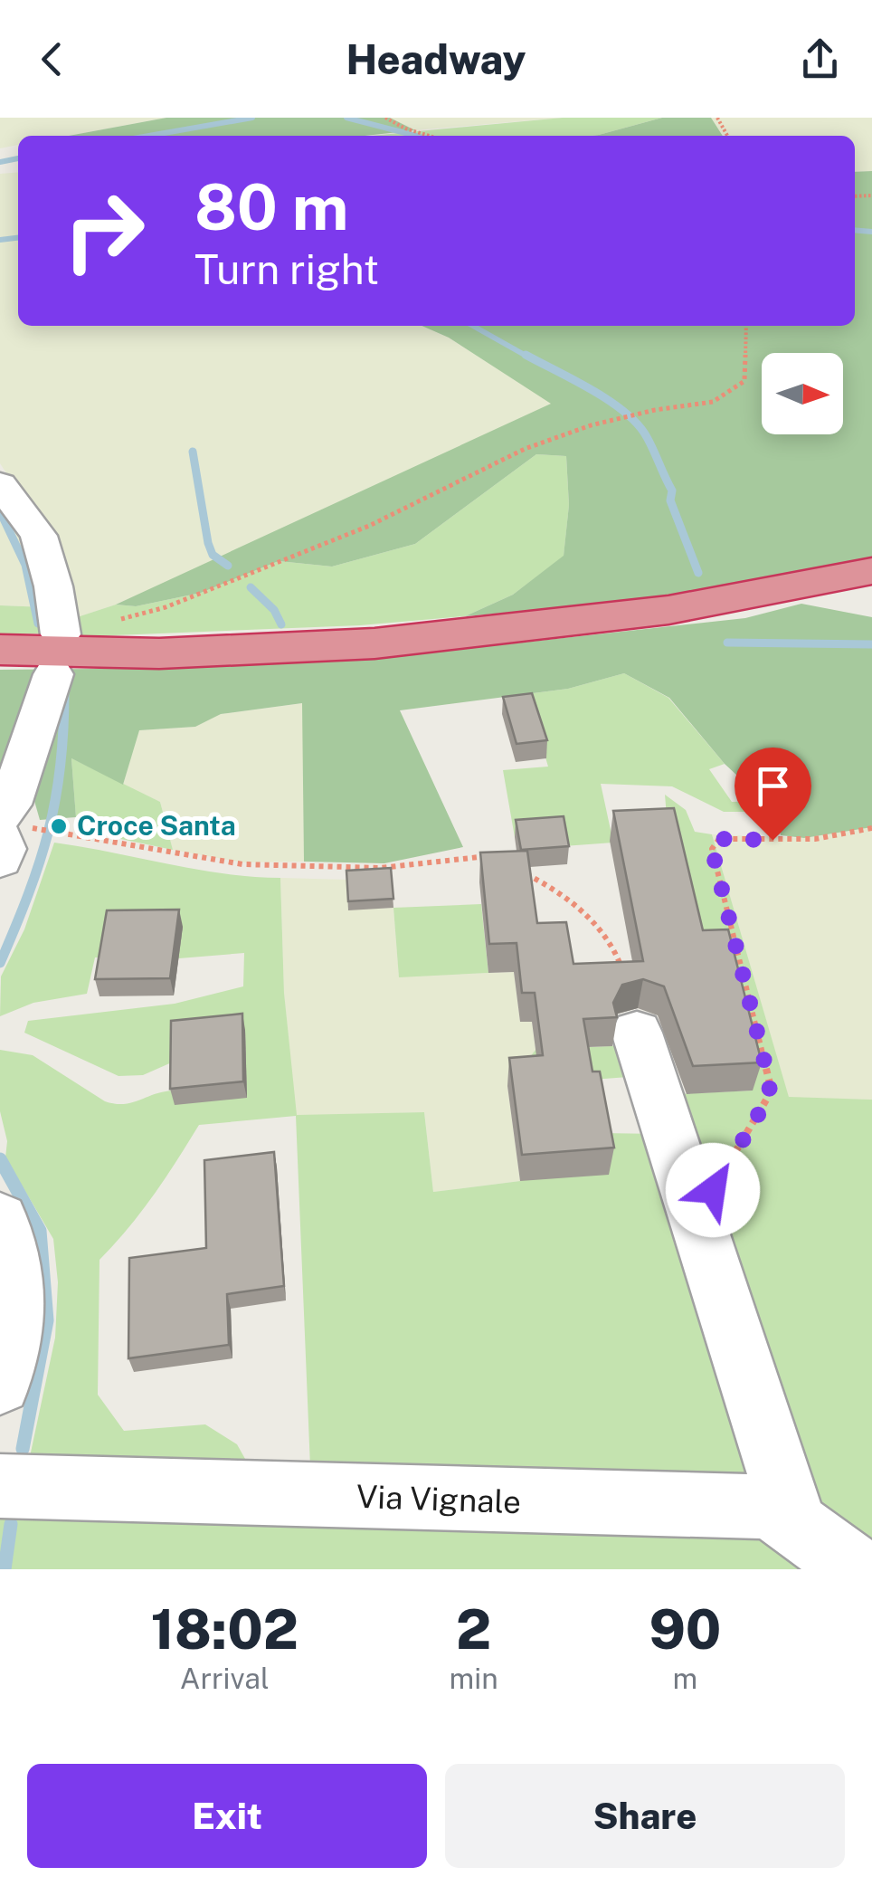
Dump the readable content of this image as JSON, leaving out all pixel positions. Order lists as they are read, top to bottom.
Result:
{
  "streets": {
    "street": ["Via Vignale"]
  },
  "places": ["Croce Santa"],
  "north": "right",
  "page": {
    "header": "Headway",
    "turn": ["80 m", "Turn right"],
    "eta": [
      "18:02",
      "Arrival",
      "2",
      "min",
      "90",
      "m"
    ],
    "buttons": ["Exit", "Share"]
  }
}
